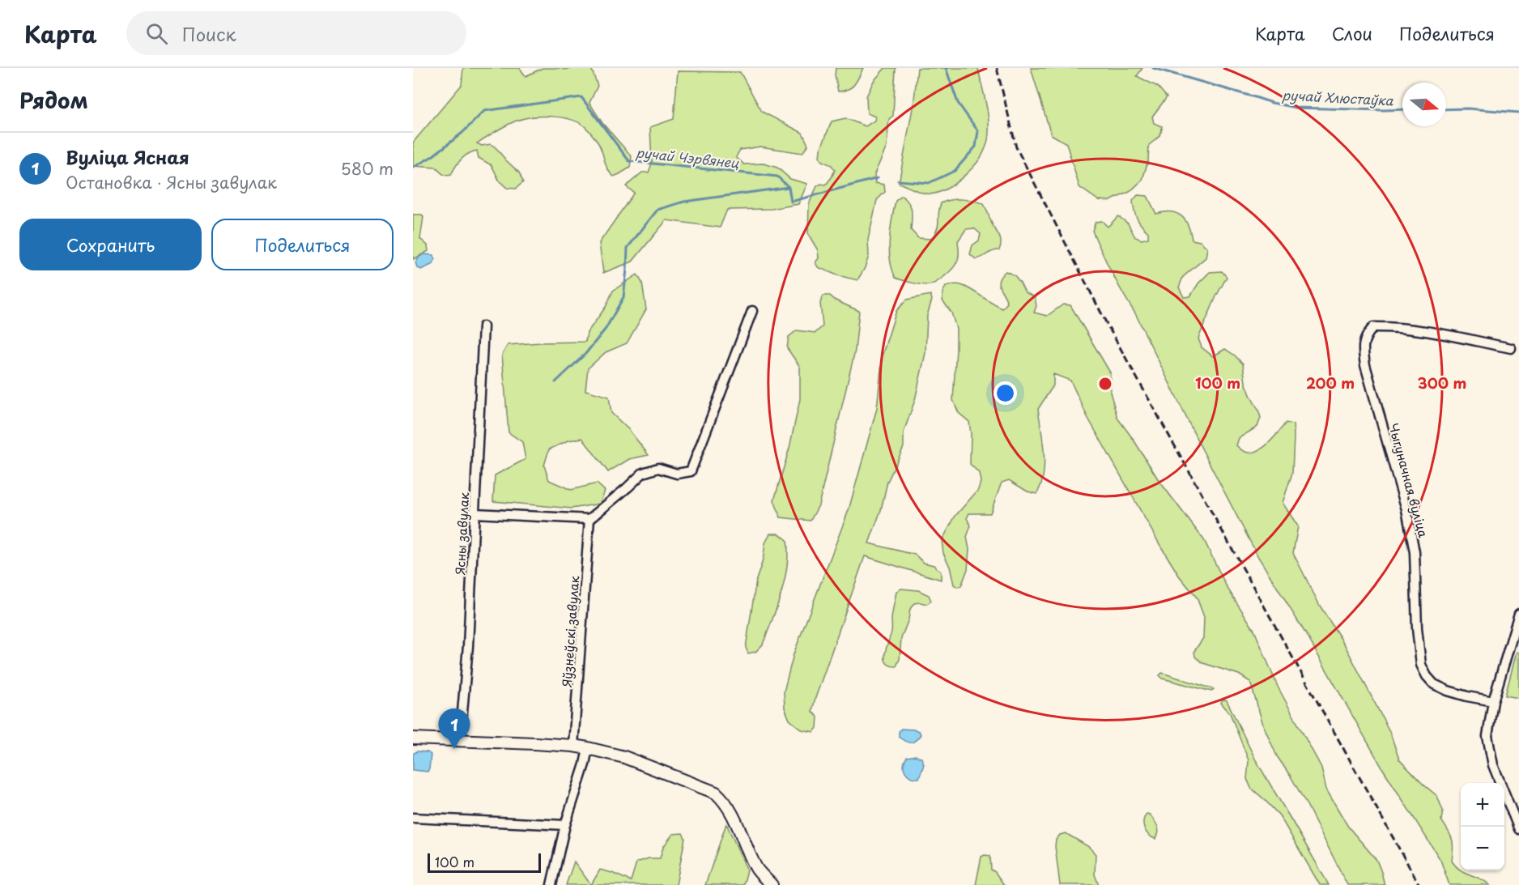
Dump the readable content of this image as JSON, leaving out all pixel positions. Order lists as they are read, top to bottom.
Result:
{
  "streets": {
    "street": ["Чыгуначная вуліца", "Ясны завулак", "Яўзнеўскі завулак"]
  },
  "water": ["ручай Хлюстаўка", "ручай Чэрвянец"],
  "scale_bar": "100 m",
  "north": "right",
  "page": {
    "header": "Карта",
    "search": "Поиск",
    "nav": ["Карта", "Слои", "Поделиться"],
    "heading": "Рядом",
    "list": [
      {
        "mark": "1",
        "name": "Вуліца Ясная",
        "note": "Остановка · Ясны завулак",
        "value": "580 m"
      }
    ],
    "buttons": ["Сохранить", "Поделиться"],
    "pins": "1",
    "map_buttons": ["+", "−"],
    "scale": "100 m"
  },
  "rings": ["100 m", "200 m", "300 m"]
}
